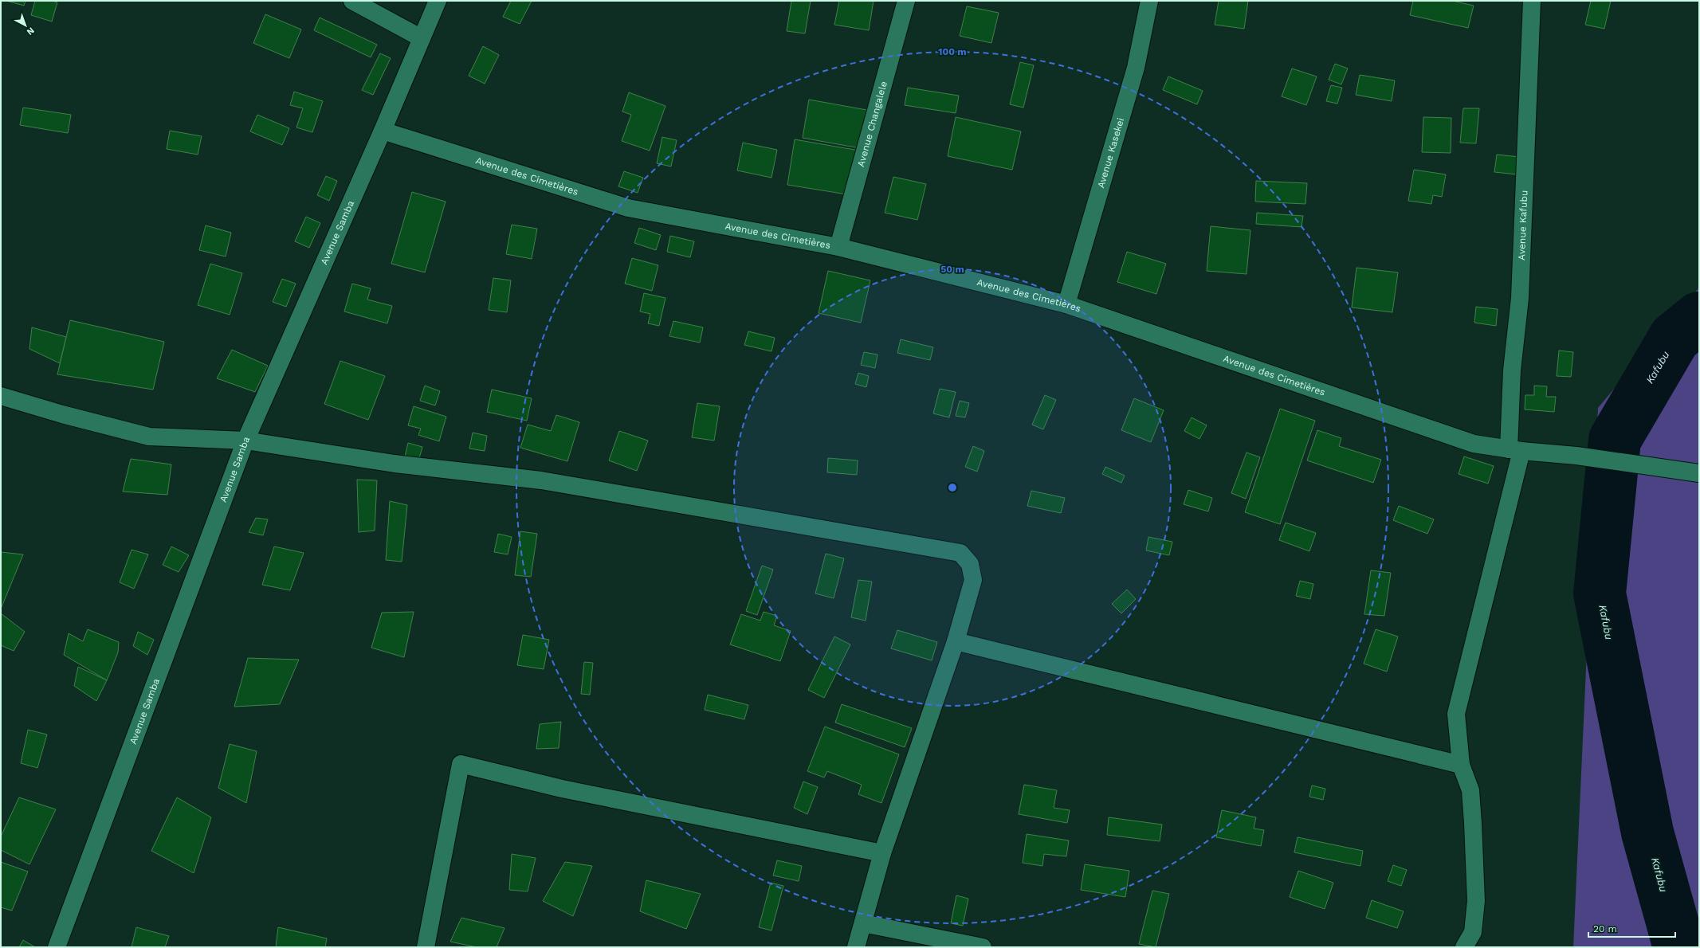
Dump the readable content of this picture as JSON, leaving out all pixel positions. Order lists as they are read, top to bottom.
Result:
{
  "streets": {
    "street": [
      "Avenue Changalele",
      "Avenue Kasekei",
      "Avenue des Cimetières",
      "Avenue Kafubu",
      "Avenue Samba"
    ]
  },
  "crossings": [
    ["Avenue Changalele", "Avenue des Cimetières"],
    ["Avenue Kasekei", "Avenue des Cimetières"],
    ["Avenue des Cimetières", "Avenue Kafubu"],
    ["Avenue des Cimetières", "Avenue Samba"]
  ],
  "water": ["Kafubu"],
  "scale_bar": "20 m",
  "north": "bottom right",
  "rings": ["100 m", "50 m"]
}
